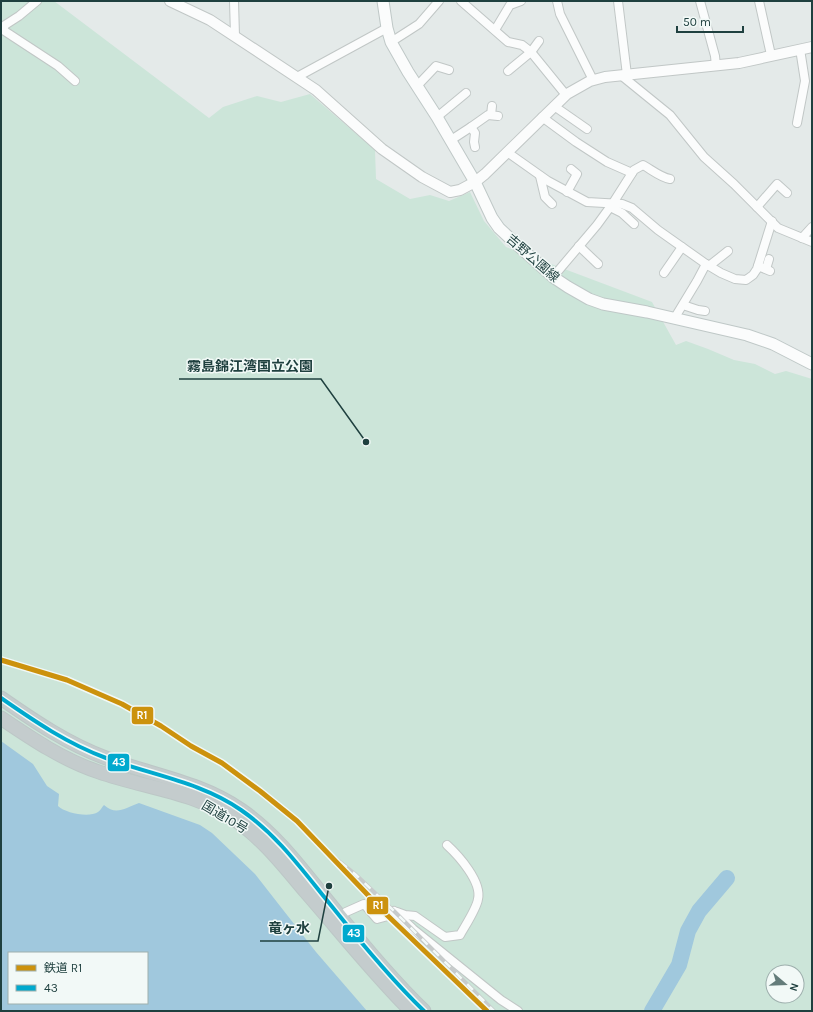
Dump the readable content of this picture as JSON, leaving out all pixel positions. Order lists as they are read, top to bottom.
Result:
{
  "streets": {
    "highway": ["国道10号"],
    "main road": ["吉野公園線"]
  },
  "places": ["霧島錦江湾国立公園", "竜ヶ水"],
  "lines": ["rail line R1", "transit line 43"],
  "legend": ["鉄道 R1", "43"],
  "scale_bar": "50 m",
  "north": "right"
}
